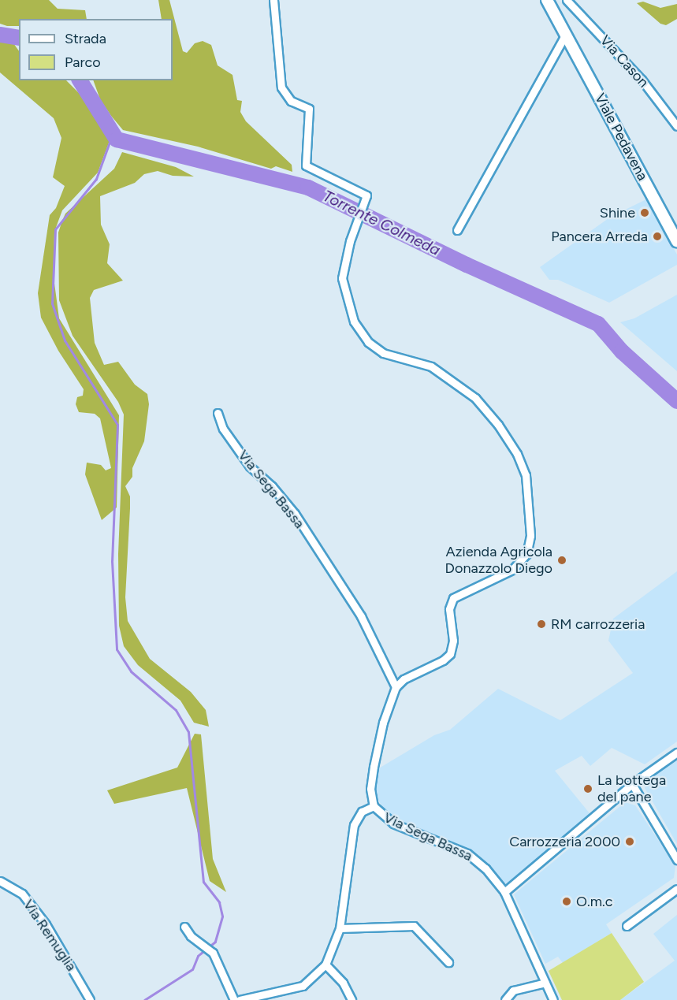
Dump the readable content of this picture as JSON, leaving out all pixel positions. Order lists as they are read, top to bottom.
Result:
{
  "streets": {
    "main road": ["Viale Pedavena"],
    "street": ["Via Cason", "Via Sega Bassa", "Via Remuglia"]
  },
  "water": ["Torrente Colmeda"],
  "places": [
    "Shine",
    "Pancera Arreda",
    "Azienda Agricola Donazzolo Diego",
    "RM carrozzeria",
    "La bottega del pane",
    "Carrozzeria 2000",
    "O.m.c"
  ],
  "legend": ["Strada", "Parco"]
}
